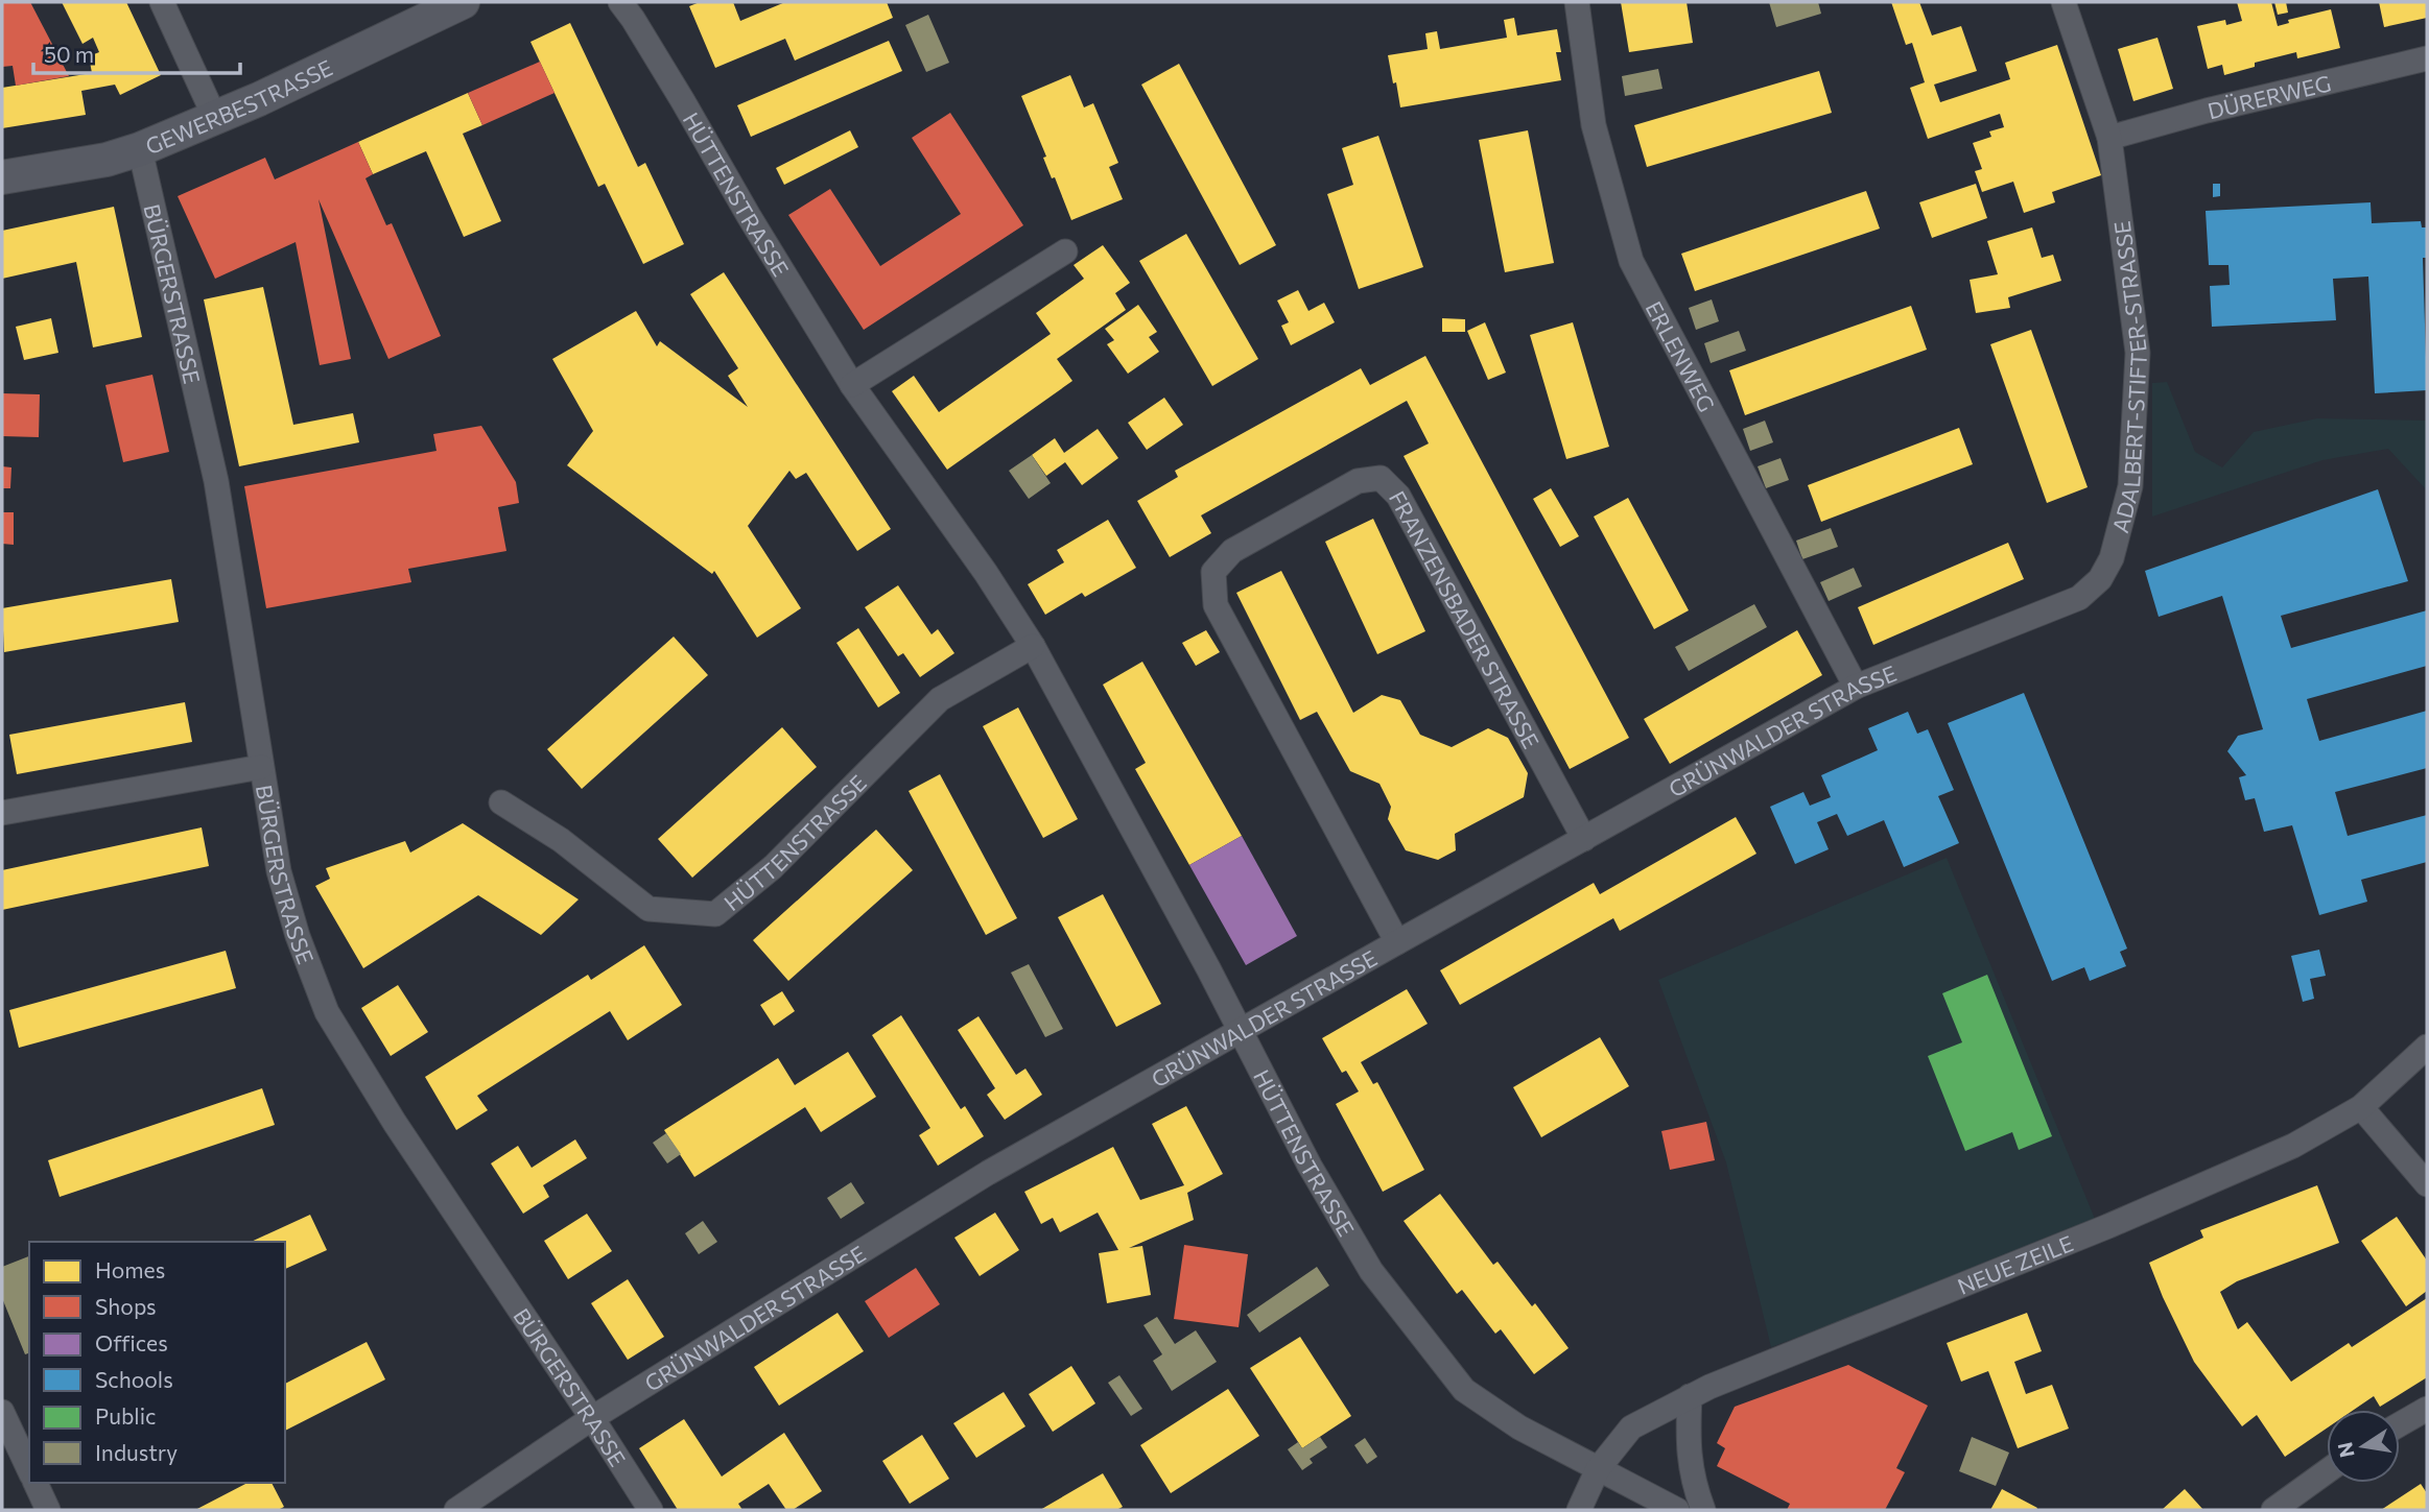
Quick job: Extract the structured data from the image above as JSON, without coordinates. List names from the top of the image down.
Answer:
{
  "streets": {
    "street": [
      "DÜRERWEG",
      "GEWERBESTRASSE",
      "HÜTTENSTRASSE",
      "BÜRGERSTRASSE",
      "ERLENWEG",
      "ADALBERT-STIFTER-STRASSE",
      "FRANZENSBADER STRASSE",
      "GRÜNWALDER STRASSE",
      "NEUE ZEILE"
    ]
  },
  "crossings": [
    ["DÜRERWEG", "ADALBERT-STIFTER-STRASSE"],
    ["GEWERBESTRASSE", "BÜRGERSTRASSE"],
    ["HÜTTENSTRASSE", "GRÜNWALDER STRASSE"],
    ["HÜTTENSTRASSE", "NEUE ZEILE"],
    ["BÜRGERSTRASSE", "GRÜNWALDER STRASSE"],
    ["ERLENWEG", "GRÜNWALDER STRASSE"],
    ["ADALBERT-STIFTER-STRASSE", "GRÜNWALDER STRASSE"],
    ["FRANZENSBADER STRASSE", "GRÜNWALDER STRASSE"]
  ],
  "legend": [
    "Homes",
    "Shops",
    "Offices",
    "Schools",
    "Public",
    "Industry"
  ],
  "scale_bar": "50 m",
  "north": "left"
}
